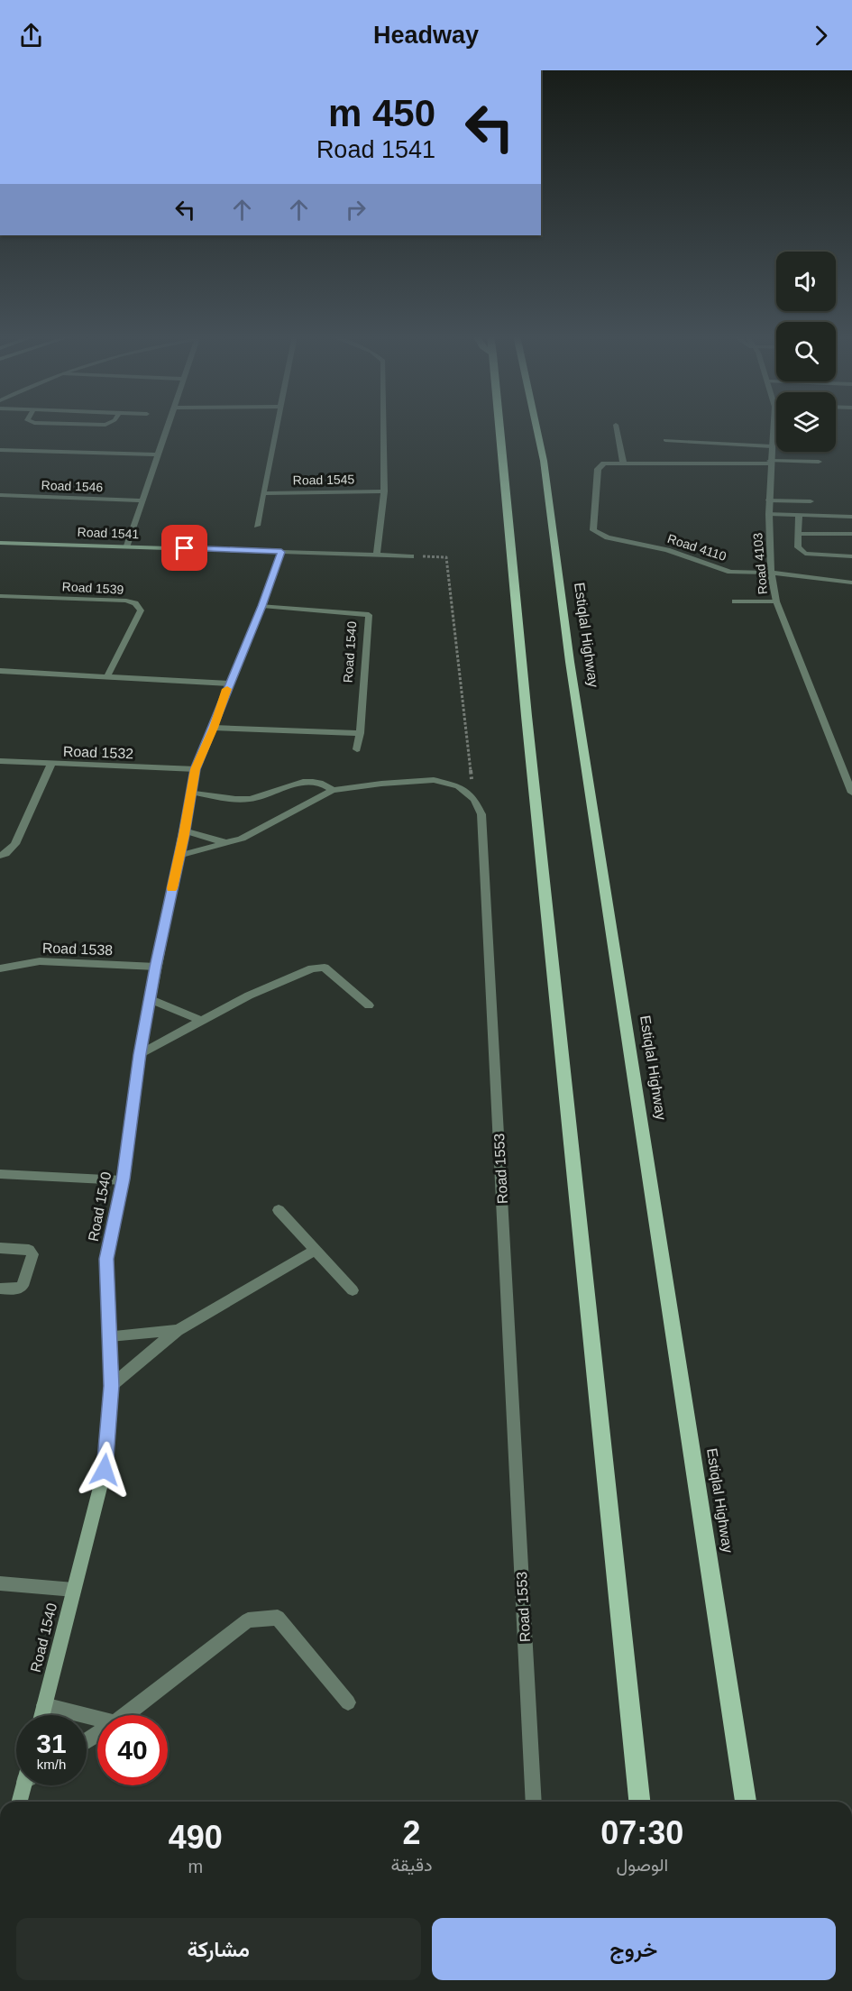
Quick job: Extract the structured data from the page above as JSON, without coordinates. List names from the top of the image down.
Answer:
{
  "streets": {
    "main road": ["Estiqlal Highway"],
    "street": [
      "Road 1545",
      "Road 1546",
      "Road 1541",
      "Road 4110",
      "Road 4103",
      "Road 1539",
      "Road 1540",
      "Road 1532",
      "Road 1538",
      "Road 1553"
    ]
  },
  "crossings": [
    ["Road 1541", "Road 1540"],
    ["Road 4110", "Road 4103"],
    ["Road 1540", "Road 1532"],
    ["Road 1540", "Road 1538"]
  ],
  "page": {
    "header": "Headway",
    "turn": ["450 m", "Road 1541"],
    "speed": "31 km/h",
    "limit": "40",
    "eta": [
      "07:30",
      "الوصول",
      "2",
      "دقيقة",
      "490",
      "m"
    ],
    "buttons": ["خروج", "مشاركة"]
  }
}
